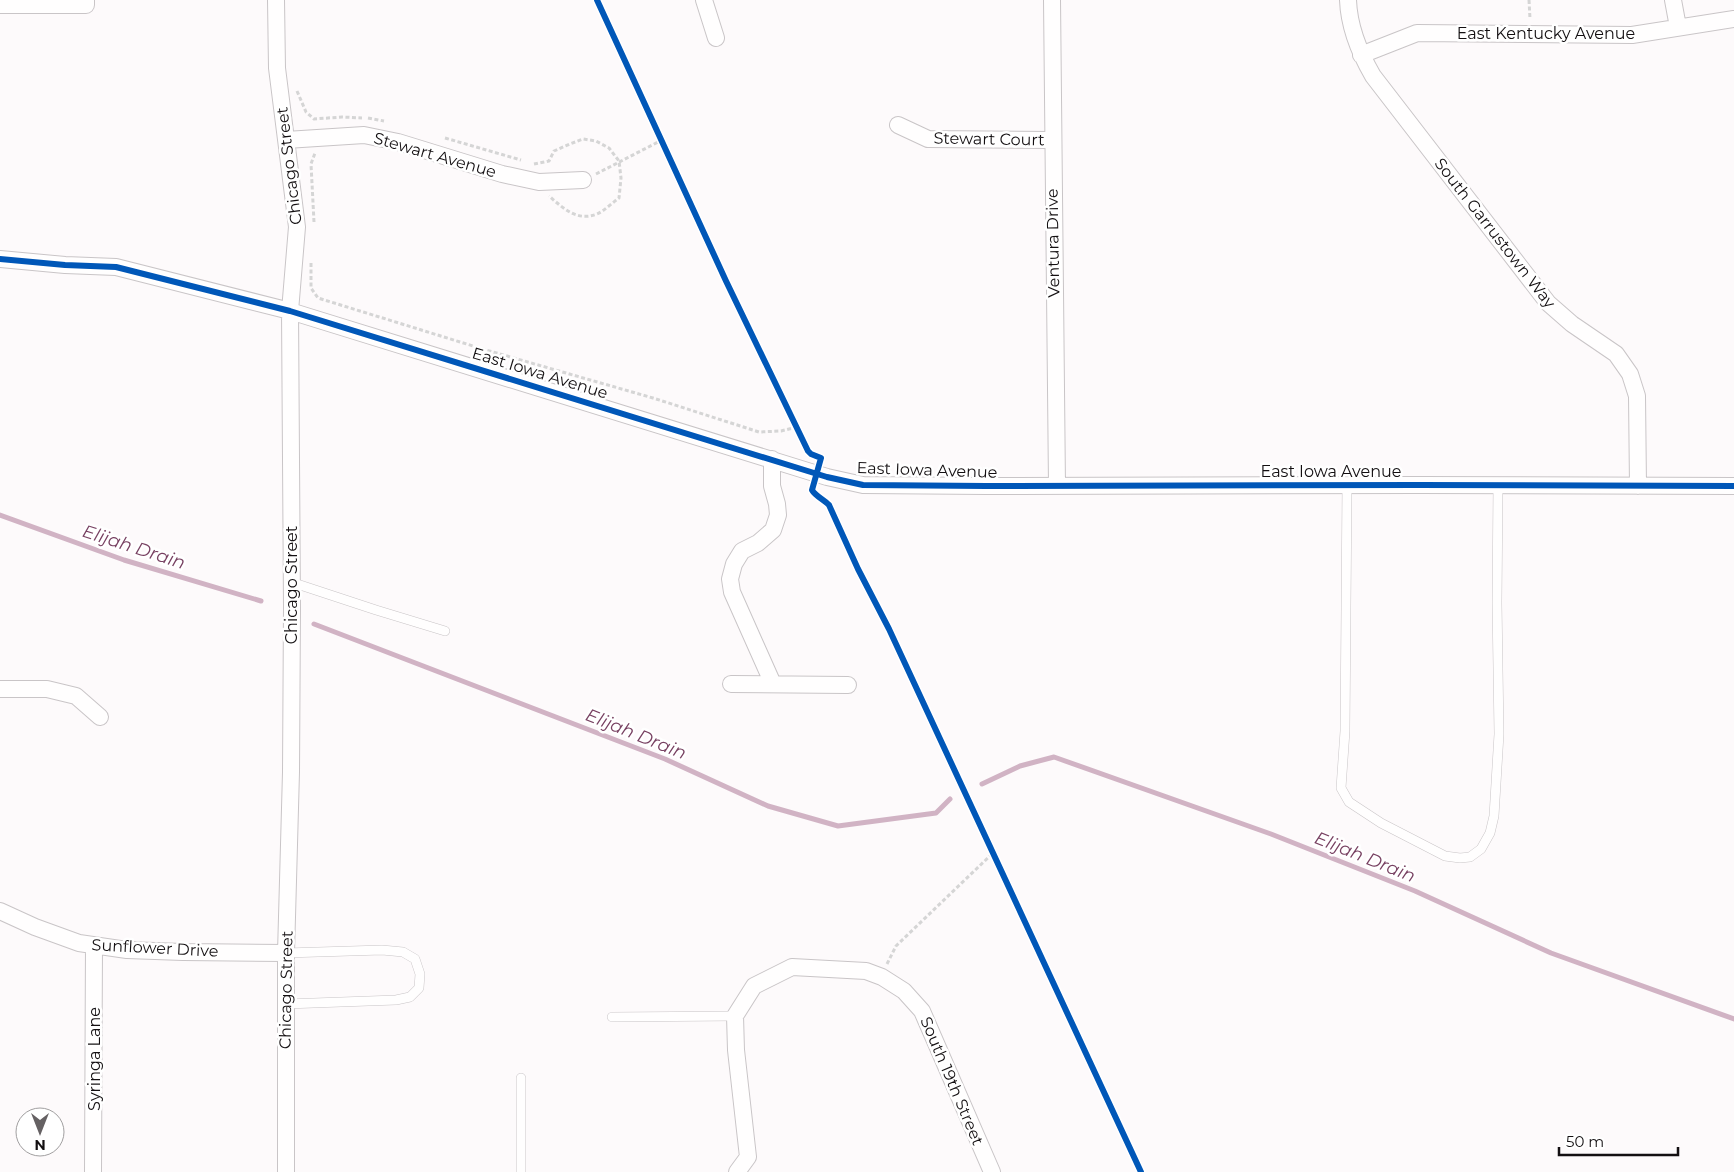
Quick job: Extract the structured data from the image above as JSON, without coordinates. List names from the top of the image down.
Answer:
{
  "streets": {
    "street": [
      "East Kentucky Avenue",
      "Stewart Court",
      "Stewart Avenue",
      "Chicago Street",
      "South Garrustown Way",
      "Ventura Drive",
      "East Iowa Avenue",
      "Sunflower Drive",
      "Syringa Lane",
      "South 19th Street"
    ]
  },
  "crossings": [
    ["East Kentucky Avenue", "South Garrustown Way"],
    ["Stewart Court", "Ventura Drive"],
    ["Stewart Avenue", "Chicago Street"],
    ["Chicago Street", "East Iowa Avenue"],
    ["Chicago Street", "Sunflower Drive"],
    ["South Garrustown Way", "East Iowa Avenue"],
    ["Ventura Drive", "East Iowa Avenue"],
    ["Sunflower Drive", "Syringa Lane"]
  ],
  "water": ["Elijah Drain"],
  "scale_bar": "50 m",
  "north": "bottom"
}
